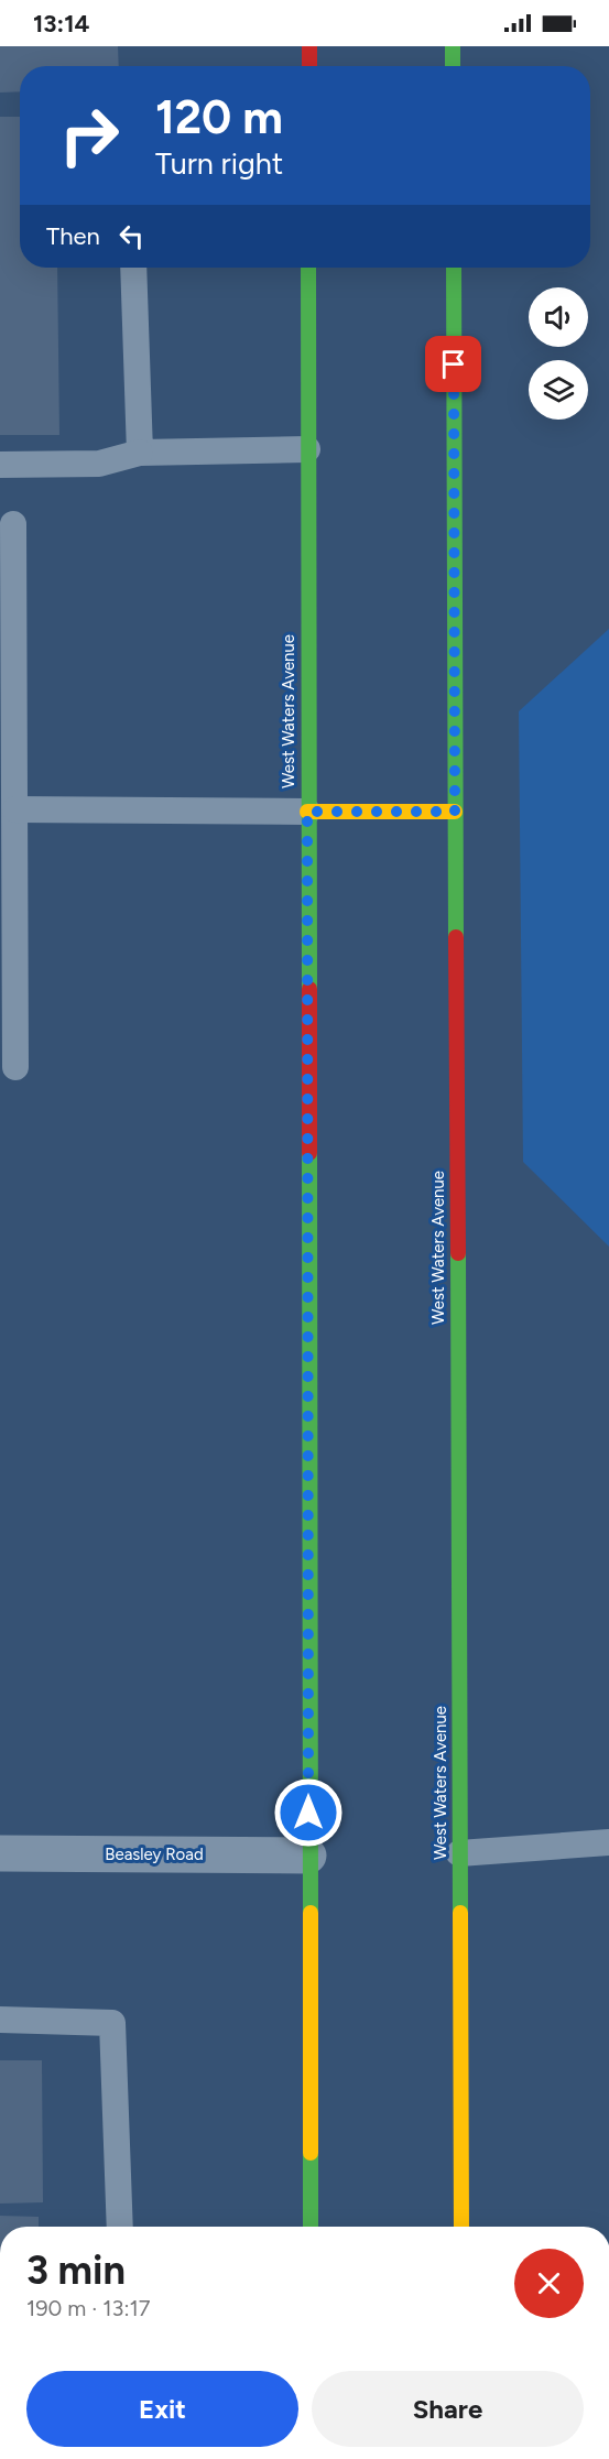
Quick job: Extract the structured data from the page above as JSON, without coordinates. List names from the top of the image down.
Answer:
{
  "streets": {
    "main road": ["West Waters Avenue"],
    "street": ["Beasley Road"]
  },
  "crossings": [
    ["West Waters Avenue", "Beasley Road"]
  ],
  "page": {
    "status": "13:14",
    "turn": ["120 m", "Turn right"],
    "then": "Then",
    "heading": ["3 min", "190 m · 13:17"],
    "buttons": ["Exit", "Share"]
  }
}
